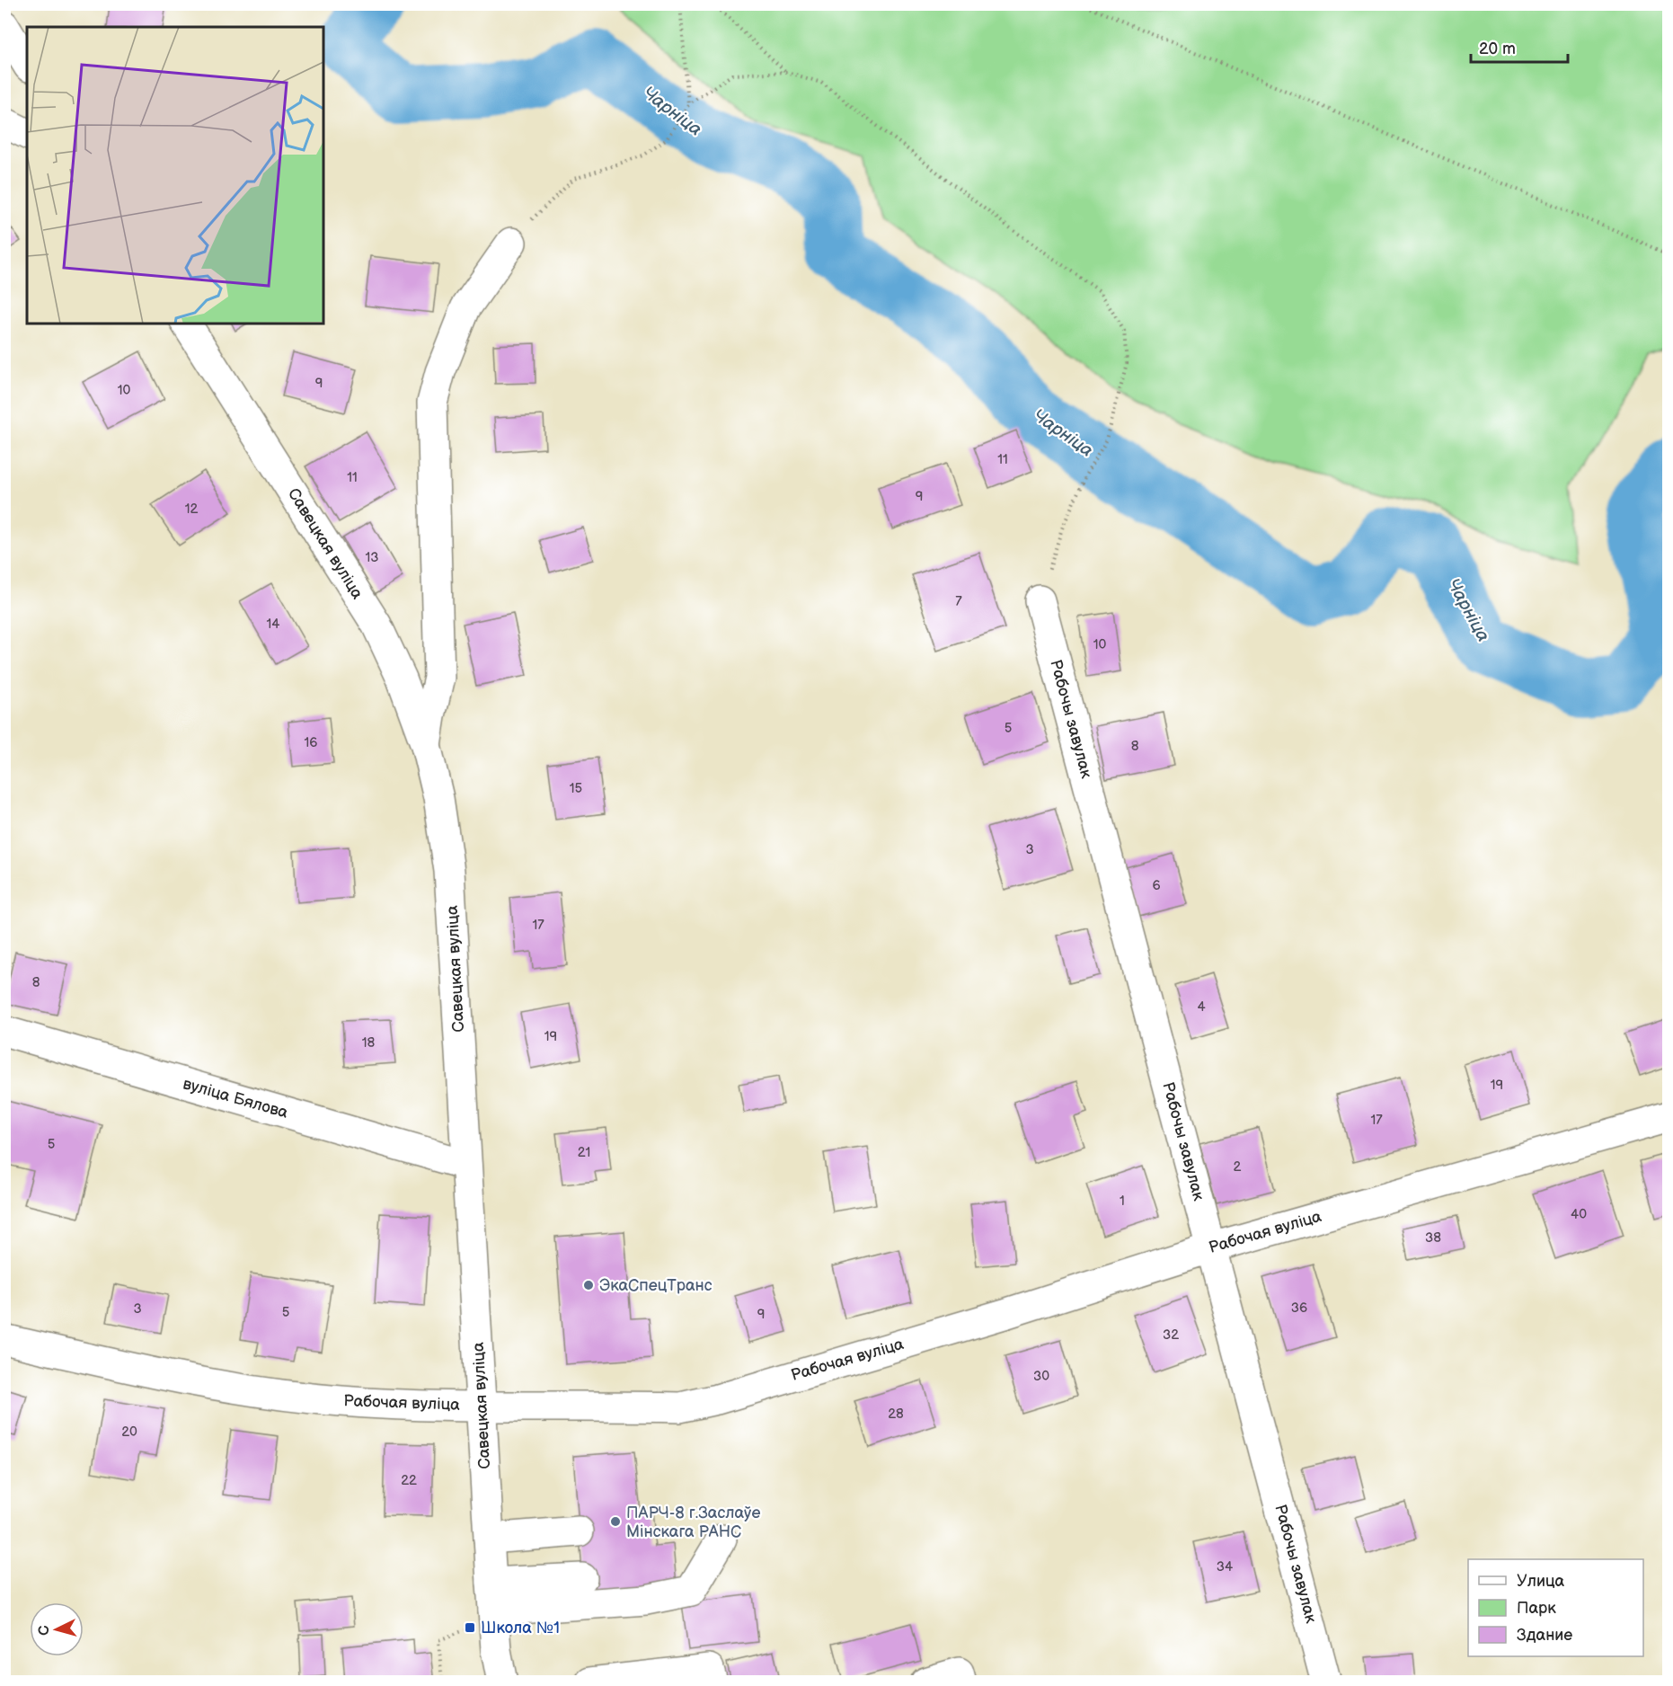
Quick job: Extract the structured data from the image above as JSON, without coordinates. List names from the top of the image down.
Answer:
{
  "streets": {
    "street": [
      "Савецкая вуліца",
      "Рабочы завулак",
      "вуліца Бялова",
      "Рабочая вуліца"
    ]
  },
  "crossings": [
    ["Савецкая вуліца", "вуліца Бялова"],
    ["Савецкая вуліца", "Рабочая вуліца"],
    ["Рабочы завулак", "Рабочая вуліца"]
  ],
  "water": ["Чарніца"],
  "places": {
    "other": ["ЭкаСпецТранс", "ПАРЧ-8 г.Заслаўе Мінскага РАНС"],
    "transit": ["Школа №1"]
  },
  "house_numbers": [
    "9",
    "10",
    "11",
    "11",
    "9",
    "12",
    "13",
    "7",
    "14",
    "10",
    "5",
    "16",
    "8",
    "15",
    "3",
    "6",
    "17",
    "8",
    "4",
    "19",
    "18",
    "19",
    "17",
    "5",
    "21",
    "2",
    "1",
    "40",
    "38",
    "36",
    "3",
    "5",
    "9",
    "32",
    "30",
    "28",
    "20",
    "22",
    "34"
  ],
  "legend": ["Улица", "Парк", "Здание"],
  "scale_bar": "20 m",
  "north": "left"
}
